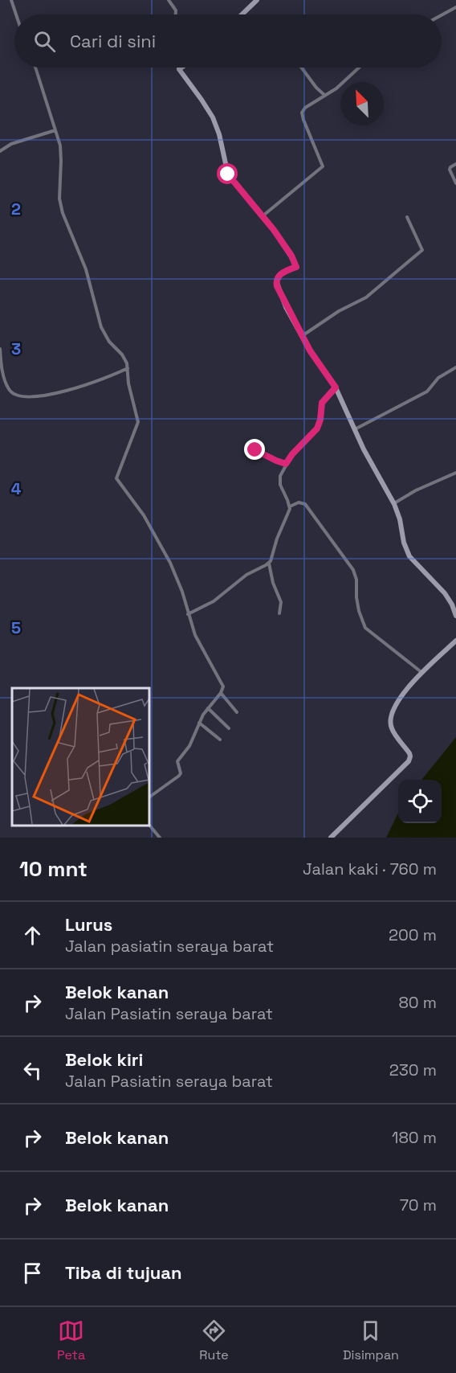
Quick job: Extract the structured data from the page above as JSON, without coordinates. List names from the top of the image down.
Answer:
{
  "north": "top left",
  "page": {
    "search": "Cari di sini",
    "heading": ["10 mnt", "Jalan kaki · 760 m"],
    "list": [
      ["Lurus", "Jalan pasiatin seraya barat", "200 m"],
      ["Belok kanan", "Jalan Pasiatin seraya barat", "80 m"],
      ["Belok kiri", "Jalan Pasiatin seraya barat", "230 m"],
      ["Belok kanan", "180 m"],
      ["Belok kanan", "70 m"],
      "Tiba di tujuan"
    ],
    "nav": ["Peta", "Rute", "Disimpan"]
  },
  "grid": {
    "rows": [
      "2",
      "3",
      "4",
      "5"
    ]
  }
}
